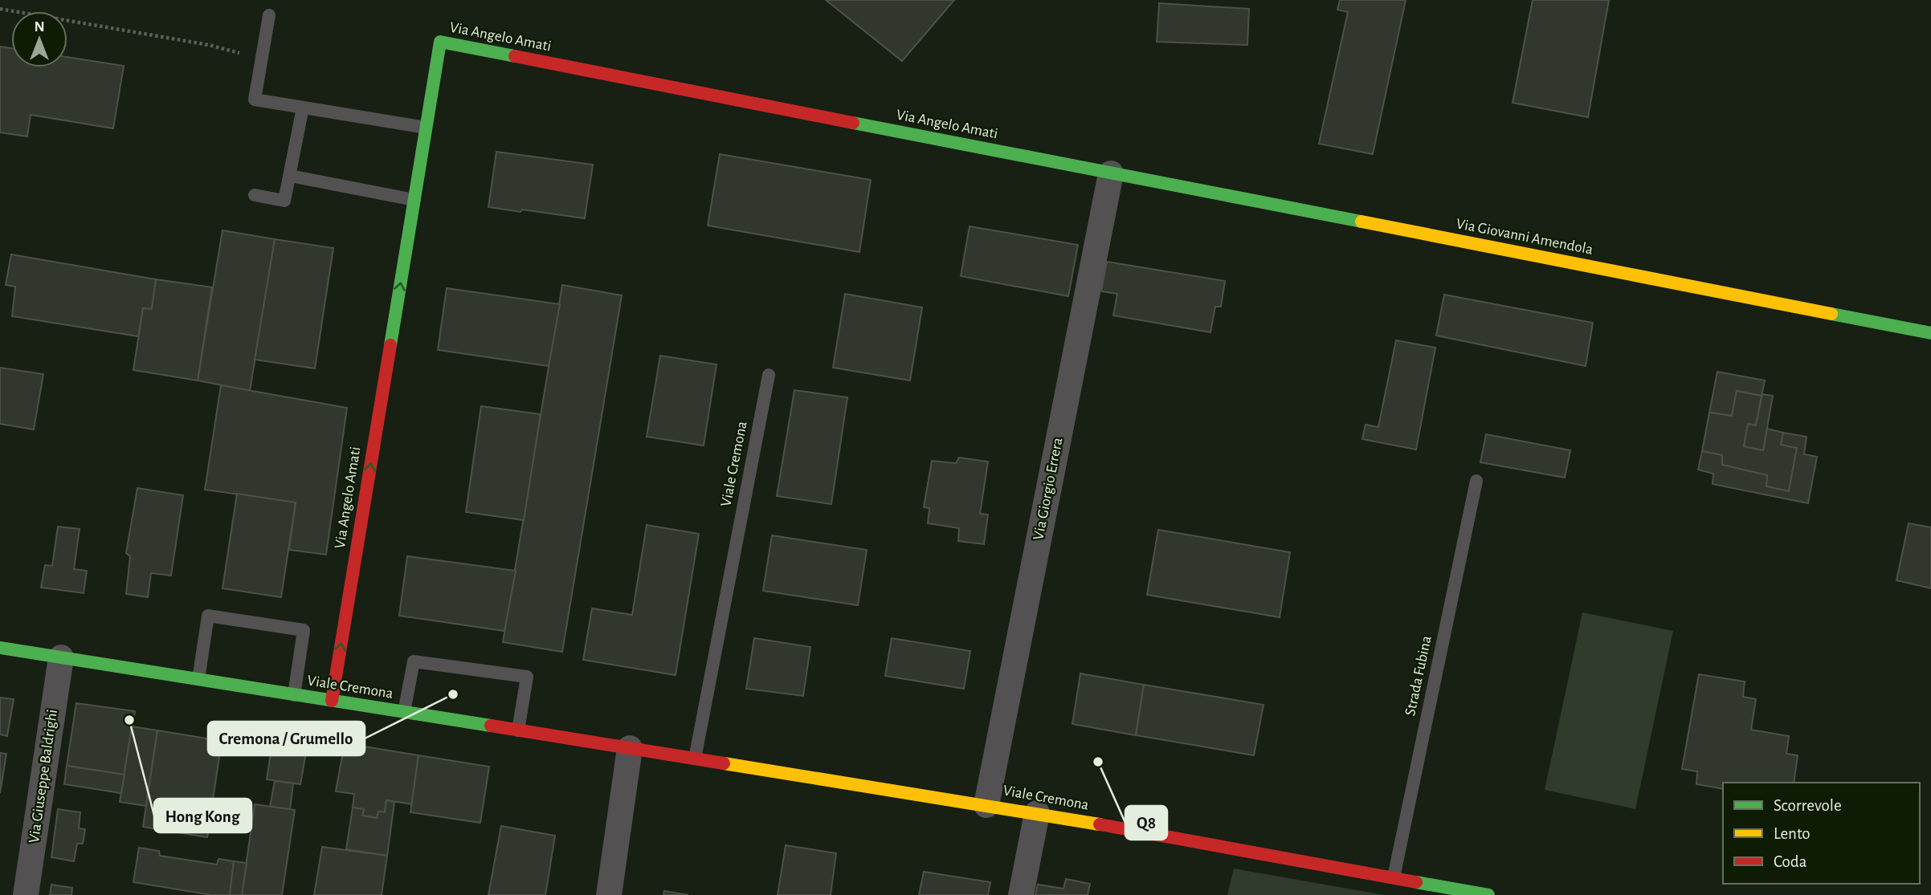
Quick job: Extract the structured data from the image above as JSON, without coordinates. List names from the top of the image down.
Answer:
{
  "streets": {
    "street": [
      "Via Angelo Amati",
      "Via Giovanni Amendola",
      "Viale Cremona",
      "Via Giorgio Errera",
      "Via Giuseppe Baldrighi"
    ],
    "lane": ["Strada Fubina"]
  },
  "crossings": [
    ["Via Angelo Amati", "Via Giovanni Amendola"],
    ["Via Angelo Amati", "Viale Cremona"],
    ["Via Angelo Amati", "Via Giorgio Errera"],
    ["Via Giovanni Amendola", "Via Giorgio Errera"],
    ["Viale Cremona", "Via Giorgio Errera"],
    ["Viale Cremona", "Strada Fubina"],
    ["Viale Cremona", "Via Giuseppe Baldrighi"]
  ],
  "one_way": ["Via Angelo Amati"],
  "places": ["Cremona / Grumello", "Hong Kong", "Q8"],
  "legend": ["Scorrevole", "Lento", "Coda"],
  "north": "top"
}
